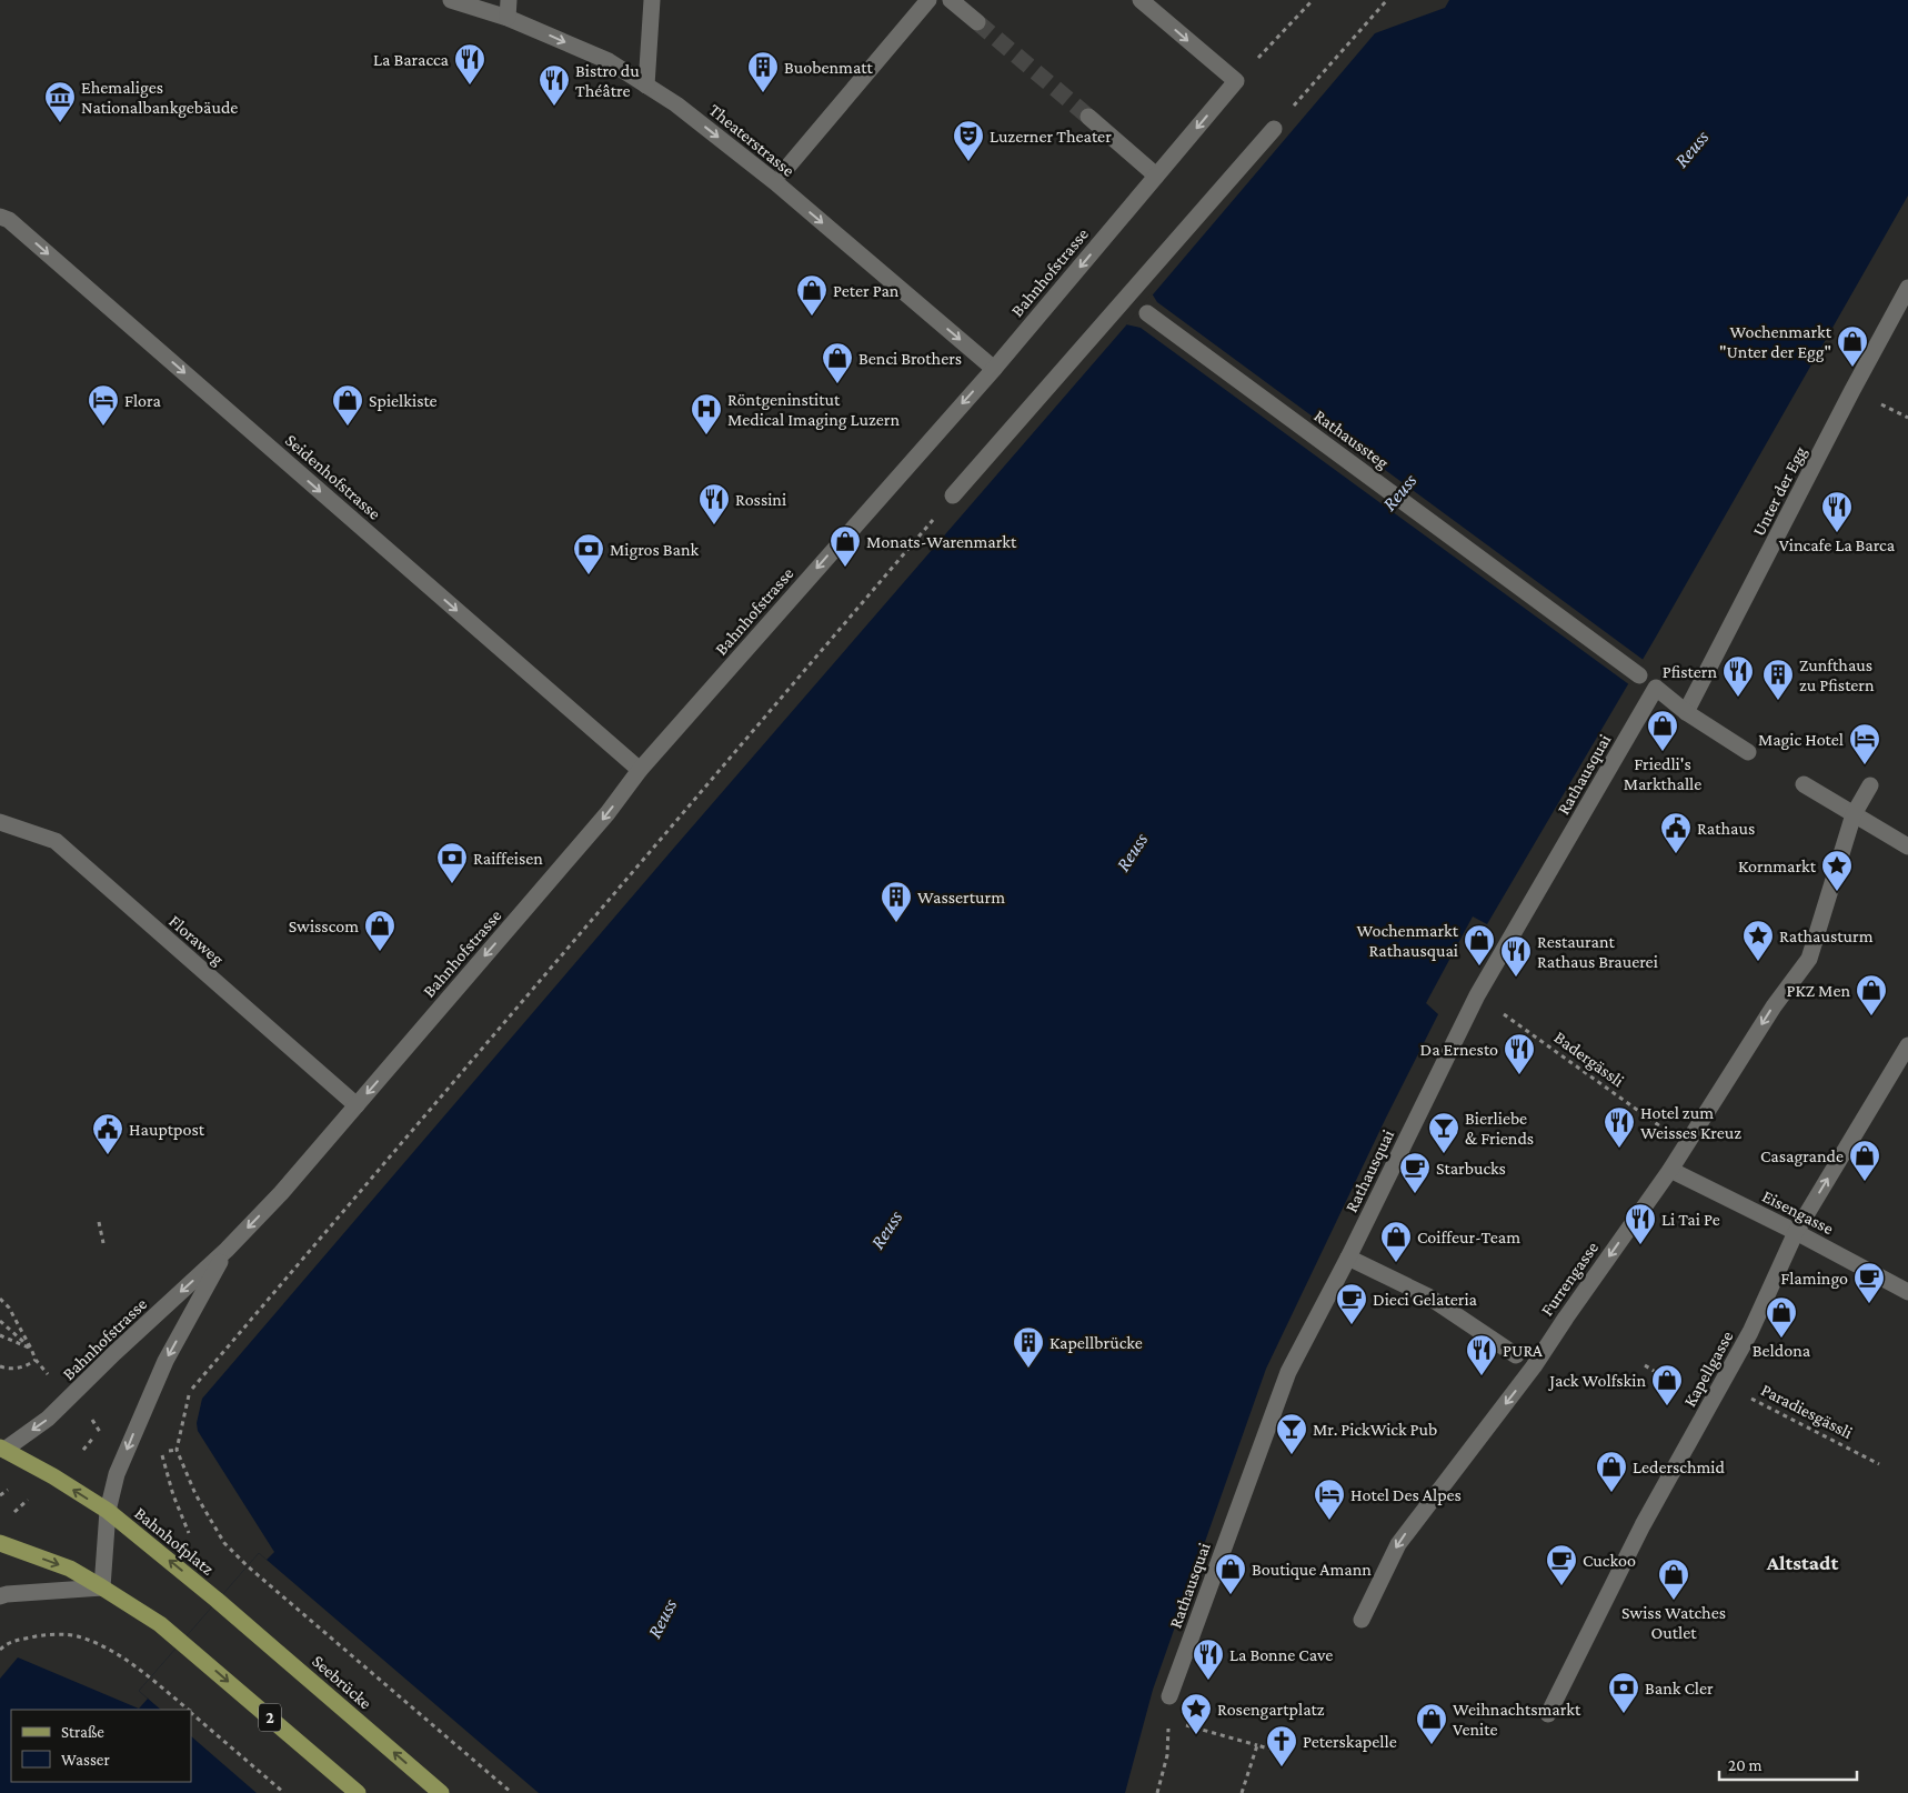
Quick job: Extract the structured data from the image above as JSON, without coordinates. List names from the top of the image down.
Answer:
{
  "streets": {
    "main road": ["Bahnhofplatz", "Seebrücke", "2"],
    "street": [
      "Theaterstrasse",
      "Bahnhofstrasse",
      "Rathaussteg",
      "Seidenhofstrasse",
      "Unter der Egg",
      "Rathausquai",
      "Floraweg",
      "Eisengasse",
      "Furrengasse",
      "Kapellgasse"
    ],
    "path": ["Badergässli", "Paradiesgässli"]
  },
  "crossings": [
    ["Theaterstrasse", "Bahnhofstrasse"],
    ["Bahnhofstrasse", "Seidenhofstrasse"],
    ["Bahnhofstrasse", "Floraweg"],
    ["Bahnhofstrasse", "Bahnhofplatz"],
    ["Unter der Egg", "Rathausquai"],
    ["Rathausquai", "Badergässli"],
    ["Badergässli", "Furrengasse"],
    ["Eisengasse", "Furrengasse"],
    ["Eisengasse", "Kapellgasse"],
    ["Kapellgasse", "Paradiesgässli"],
    ["Bahnhofplatz", "Seebrücke"],
    ["Bahnhofplatz", "2"]
  ],
  "one_way": [
    "Theaterstrasse",
    "Bahnhofstrasse",
    "Seidenhofstrasse",
    "Furrengasse"
  ],
  "districts": ["Altstadt"],
  "water": ["Reuss"],
  "places": {
    "restaurant": [
      "La Baracca",
      "Bistro du Théâtre",
      "Rossini",
      "Vincafe La Barca",
      "Pfistern",
      "Restaurant Rathaus Brauerei",
      "Da Ernesto",
      "Hotel zum Weisses Kreuz",
      "Li Tai Pe",
      "PURA",
      "La Bonne Cave"
    ],
    "building": [
      "Buobenmatt",
      "Zunfthaus zu Pfistern",
      "Wasserturm",
      "Kapellbrücke"
    ],
    "museum": ["Ehemaliges Nationalbankgebäude"],
    "theatre": ["Luzerner Theater"],
    "shop": [
      "Peter Pan",
      "Wochenmarkt \"Unter der Egg\"",
      "Benci Brothers",
      "Spielkiste",
      "Monats-Warenmarkt",
      "Friedli's Markthalle",
      "Swisscom",
      "Wochenmarkt Rathausquai",
      "PKZ Men",
      "Casagrande",
      "Coiffeur-Team",
      "Beldona",
      "Jack Wolfskin",
      "Lederschmid",
      "Boutique Amann",
      "Swiss Watches Outlet",
      "Weihnachtsmarkt Venite"
    ],
    "hotel": ["Flora", "Magic Hotel", "Hotel Des Alpes"],
    "hospital": ["Röntgeninstitut Medical Imaging Luzern"],
    "bank": ["Migros Bank", "Raiffeisen", "Bank Cler"],
    "public building": ["Rathaus", "Hauptpost"],
    "place": ["Kornmarkt", "Rathausturm", "Rosengartplatz"],
    "bar": ["Bierliebe & Friends", "Mr. PickWick Pub"],
    "cafe": [
      "Starbucks",
      "Flamingo",
      "Dieci Gelateria",
      "Cuckoo"
    ],
    "church": ["Peterskapelle"]
  },
  "legend": ["Straße", "Wasser"],
  "scale_bar": "20 m"
}
